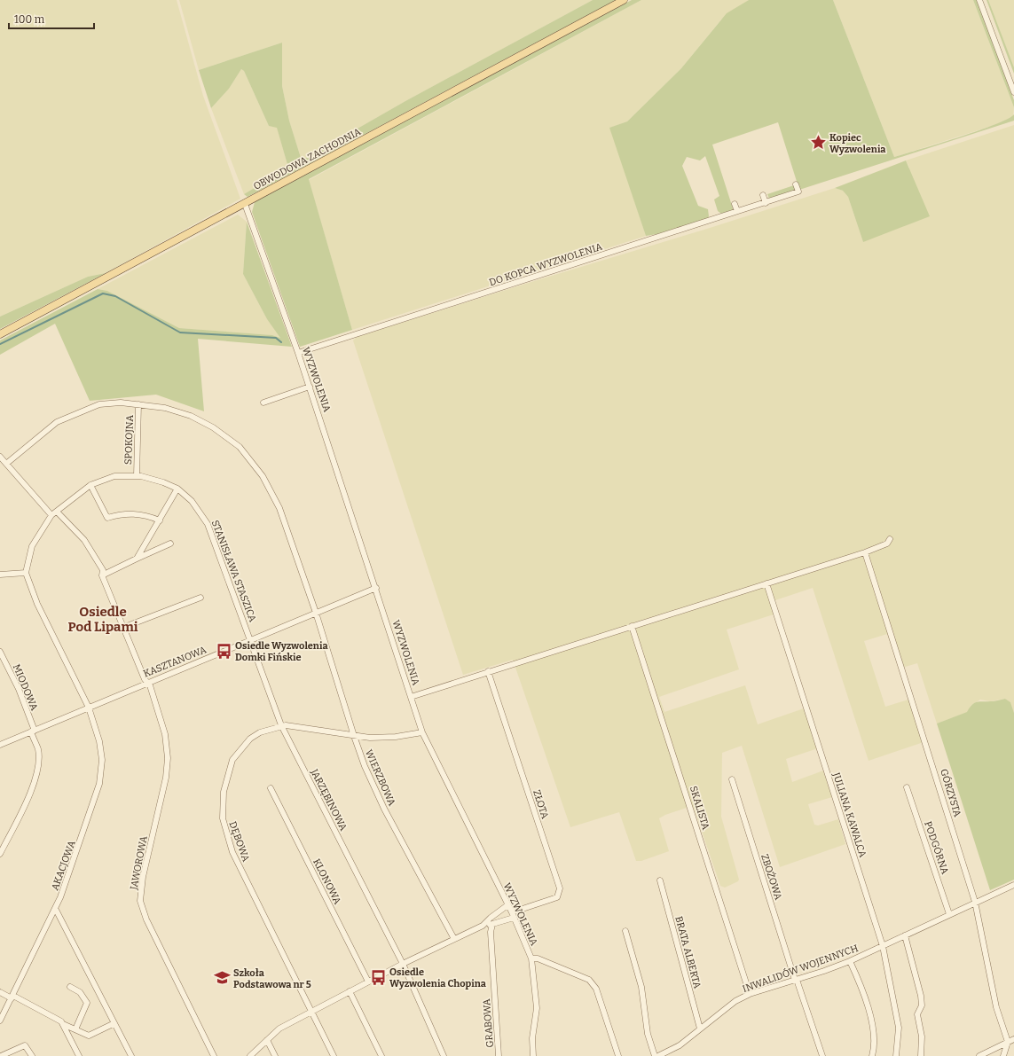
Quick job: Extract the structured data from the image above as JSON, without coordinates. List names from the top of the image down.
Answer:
{
  "streets": {
    "main road": ["OBWODOWA ZACHODNIA"],
    "street": [
      "DO KOPCA WYZWOLENIA",
      "WYZWOLENIA",
      "SPOKOJNA",
      "STANISŁAWA STASZICA",
      "KASZTANOWA",
      "MIODOWA",
      "WIERZBOWA",
      "GÓRZYSTA",
      "JARZĘBINOWA",
      "ZŁOTA",
      "SKALISTA",
      "JULIANA KAWALCA",
      "DĘBOWA",
      "PODGÓRNA",
      "JAWOROWA",
      "AKACJOWA",
      "ZBOŻOWA",
      "KLONOWA",
      "BRATA ALBERTA",
      "INWALIDÓW WOJENNYCH",
      "GRABOWA"
    ]
  },
  "crossings": [
    ["OBWODOWA ZACHODNIA", "WYZWOLENIA"],
    ["DO KOPCA WYZWOLENIA", "WYZWOLENIA"],
    ["WYZWOLENIA", "KASZTANOWA"],
    ["WYZWOLENIA", "ZŁOTA"],
    ["WYZWOLENIA", "DĘBOWA"],
    ["SPOKOJNA", "STANISŁAWA STASZICA"],
    ["SPOKOJNA", "WIERZBOWA"],
    ["STANISŁAWA STASZICA", "KASZTANOWA"],
    ["STANISŁAWA STASZICA", "JARZĘBINOWA"],
    ["STANISŁAWA STASZICA", "JAWOROWA"],
    ["KASZTANOWA", "MIODOWA"],
    ["KASZTANOWA", "WIERZBOWA"],
    ["KASZTANOWA", "JARZĘBINOWA"],
    ["KASZTANOWA", "JAWOROWA"],
    ["KASZTANOWA", "AKACJOWA"],
    ["WIERZBOWA", "DĘBOWA"],
    ["GÓRZYSTA", "INWALIDÓW WOJENNYCH"],
    ["JARZĘBINOWA", "DĘBOWA"],
    ["SKALISTA", "INWALIDÓW WOJENNYCH"],
    ["JULIANA KAWALCA", "INWALIDÓW WOJENNYCH"],
    ["PODGÓRNA", "INWALIDÓW WOJENNYCH"],
    ["ZBOŻOWA", "INWALIDÓW WOJENNYCH"],
    ["BRATA ALBERTA", "INWALIDÓW WOJENNYCH"]
  ],
  "districts": ["Osiedle Pod Lipami"],
  "places": {
    "place": ["Kopiec Wyzwolenia"],
    "bus stop": ["Osiedle Wyzwolenia Domki Fińskie", "Osiedle Wyzwolenia Chopina"],
    "school or university": ["Szkoła Podstawowa nr 5"]
  },
  "scale_bar": "100 m"
}
